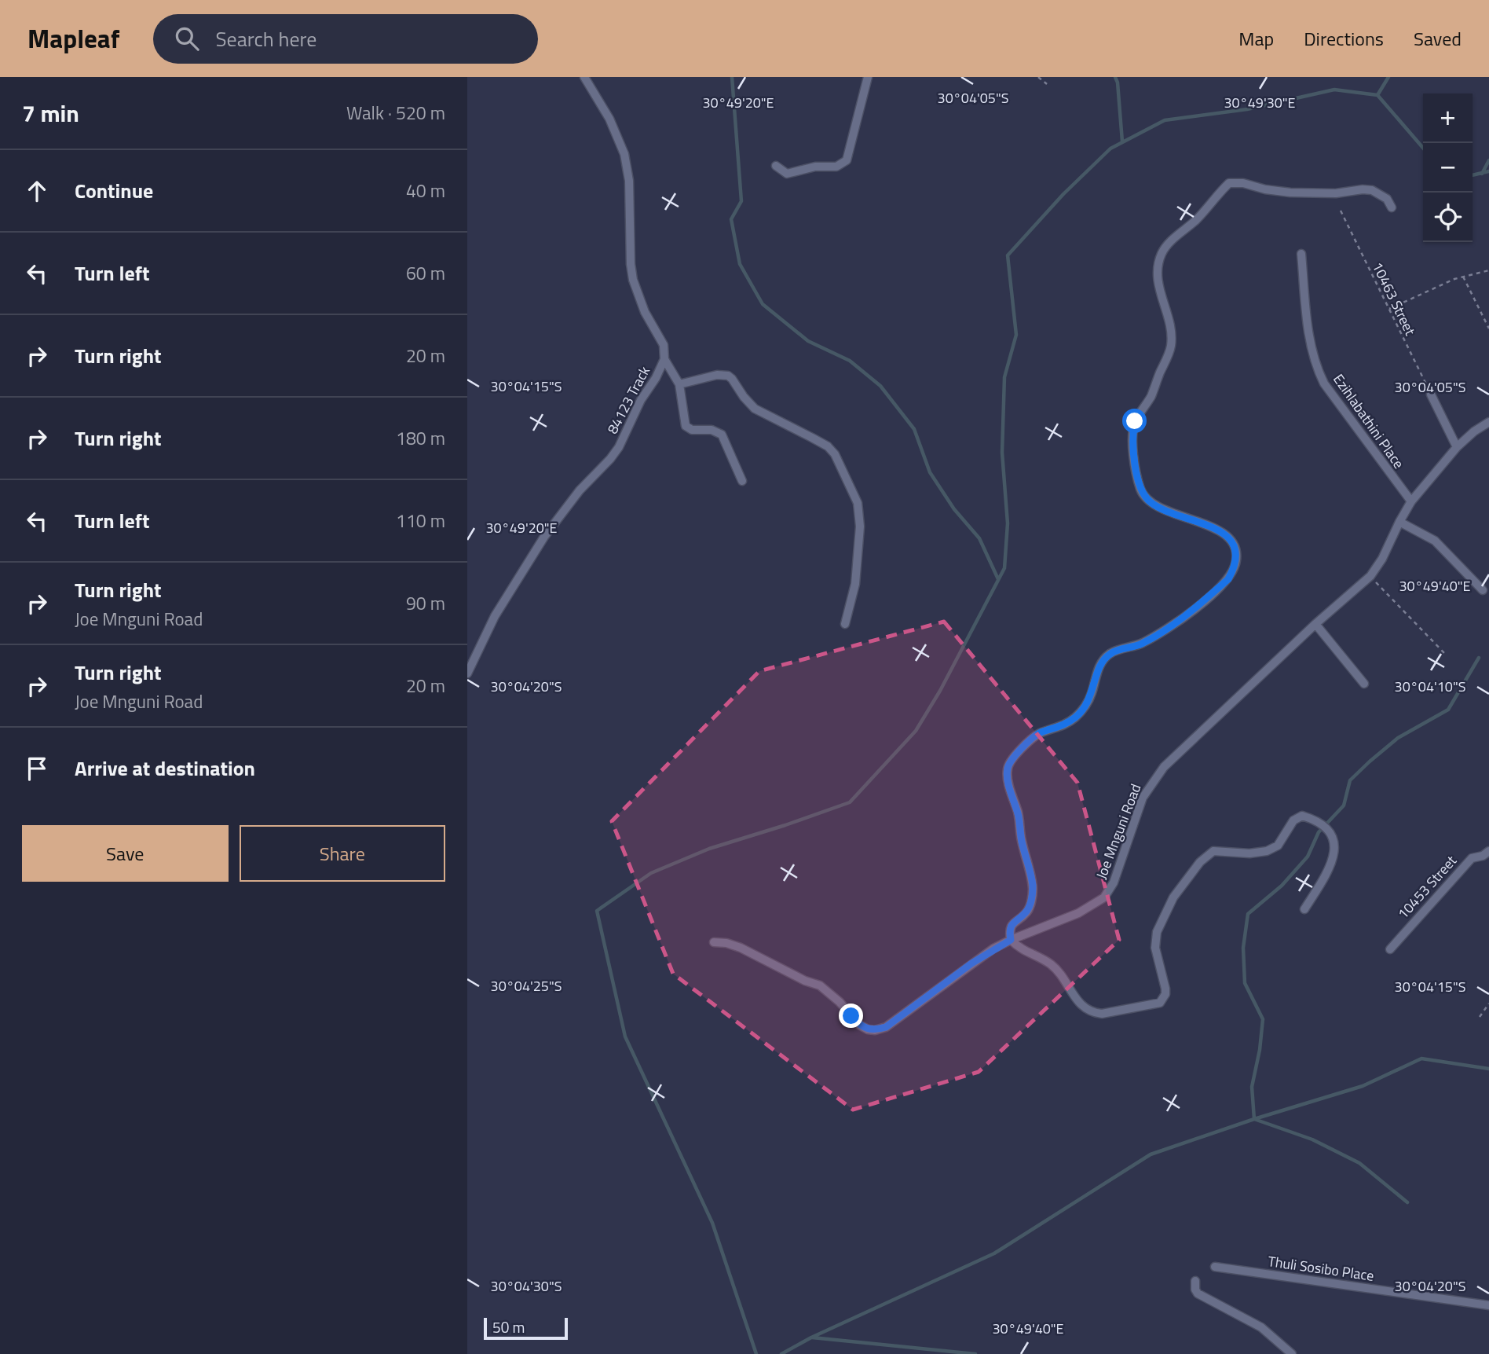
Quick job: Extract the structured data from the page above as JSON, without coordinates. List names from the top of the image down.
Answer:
{
  "streets": {
    "street": [
      "84123 Track",
      "Ezihlabathini Place",
      "Joe Mnguni Road",
      "10453 Street",
      "Thuli Sosibo Place"
    ],
    "path": ["10463 Street"]
  },
  "crossings": [
    ["Ezihlabathini Place", "Joe Mnguni Road"]
  ],
  "scale_bar": "50 m",
  "page": {
    "header": "Mapleaf",
    "search": "Search here",
    "nav": ["Map", "Directions", "Saved"],
    "heading": ["7 min", "Walk · 520 m"],
    "map_buttons": ["+", "−"],
    "list": [
      ["Continue", "40 m"],
      ["Turn left", "60 m"],
      ["Turn right", "20 m"],
      ["Turn right", "180 m"],
      ["Turn left", "110 m"],
      ["Turn right", "Joe Mnguni Road", "90 m"],
      ["Turn right", "Joe Mnguni Road", "20 m"],
      "Arrive at destination"
    ],
    "buttons": ["Save", "Share"],
    "scale": "50 m"
  },
  "coordinates": [
    "30°04'05\"S",
    "30°49'30\"E",
    "30°49'20\"E",
    "30°04'15\"S",
    "30°49'40\"E",
    "30°04'20\"S",
    "30°04'10\"S",
    "30°04'25\"S",
    "30°04'30\"S"
  ]
}
